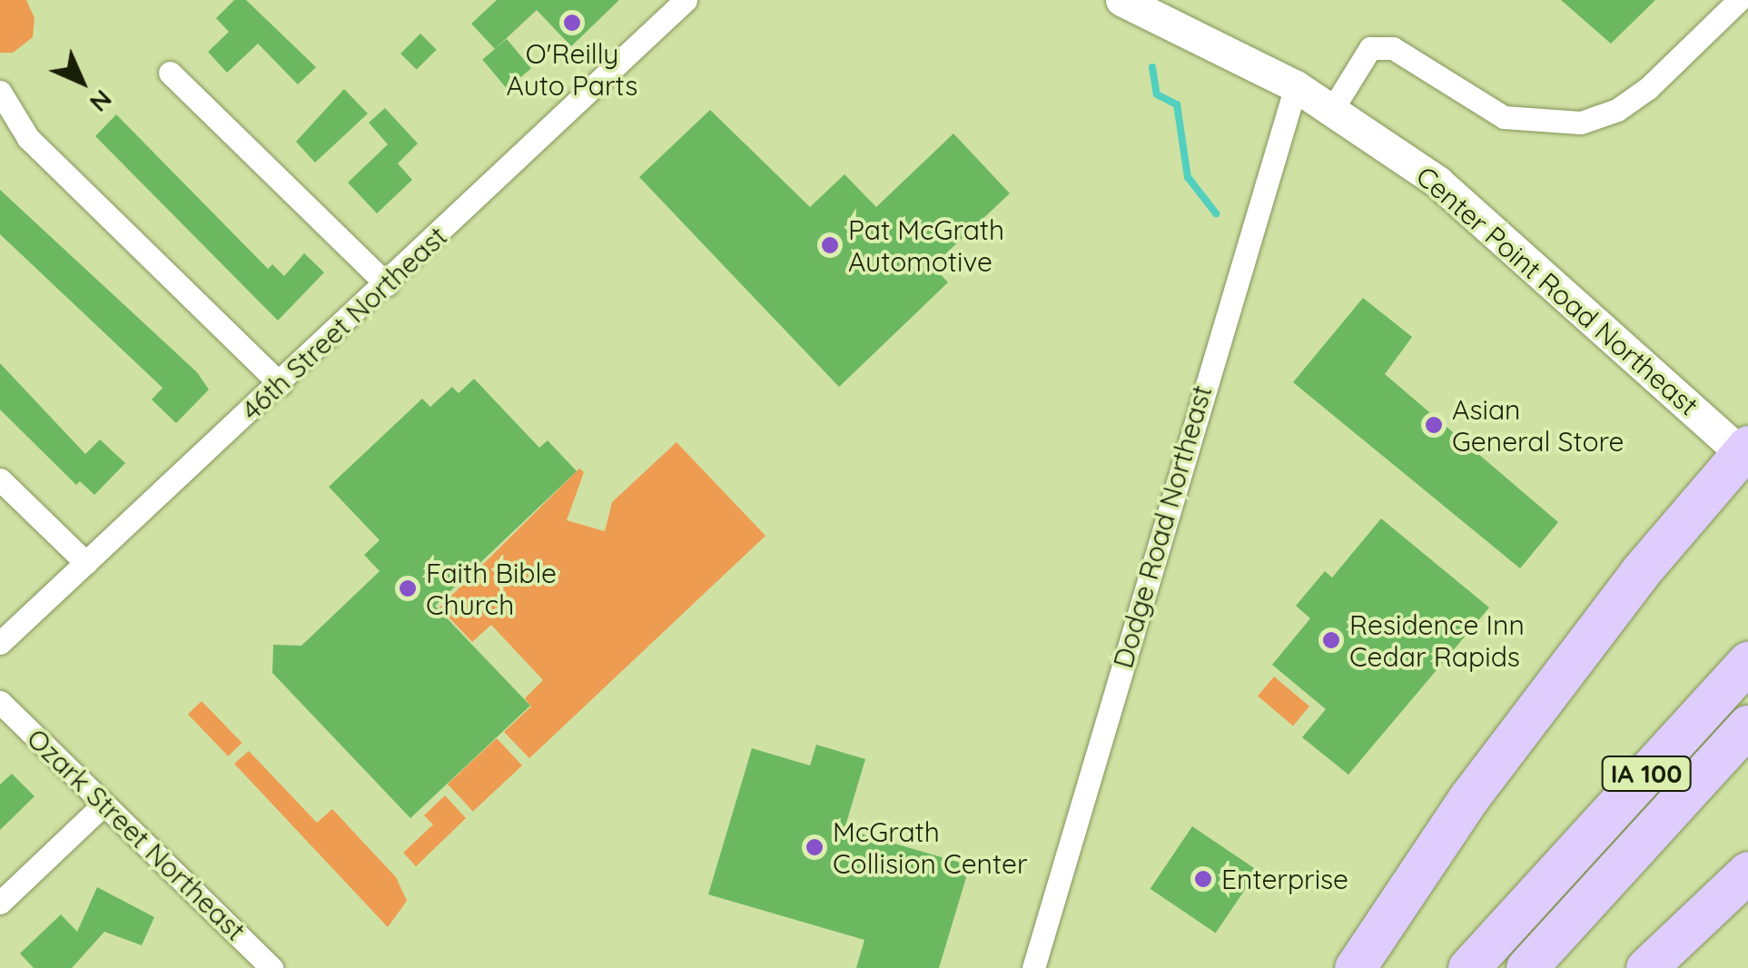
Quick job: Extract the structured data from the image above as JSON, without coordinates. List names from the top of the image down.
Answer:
{
  "streets": {
    "highway": ["IA 100"],
    "main road": ["Center Point Road Northeast"],
    "street": ["46th Street Northeast", "Dodge Road Northeast", "Ozark Street Northeast"]
  },
  "crossings": [
    ["Center Point Road Northeast", "Dodge Road Northeast"]
  ],
  "places": [
    "O'Reilly Auto Parts",
    "Pat McGrath Automotive",
    "Asian General Store",
    "Faith Bible Church",
    "Residence Inn Cedar Rapids",
    "McGrath Collision Center",
    "Enterprise"
  ],
  "north": "bottom right"
}
